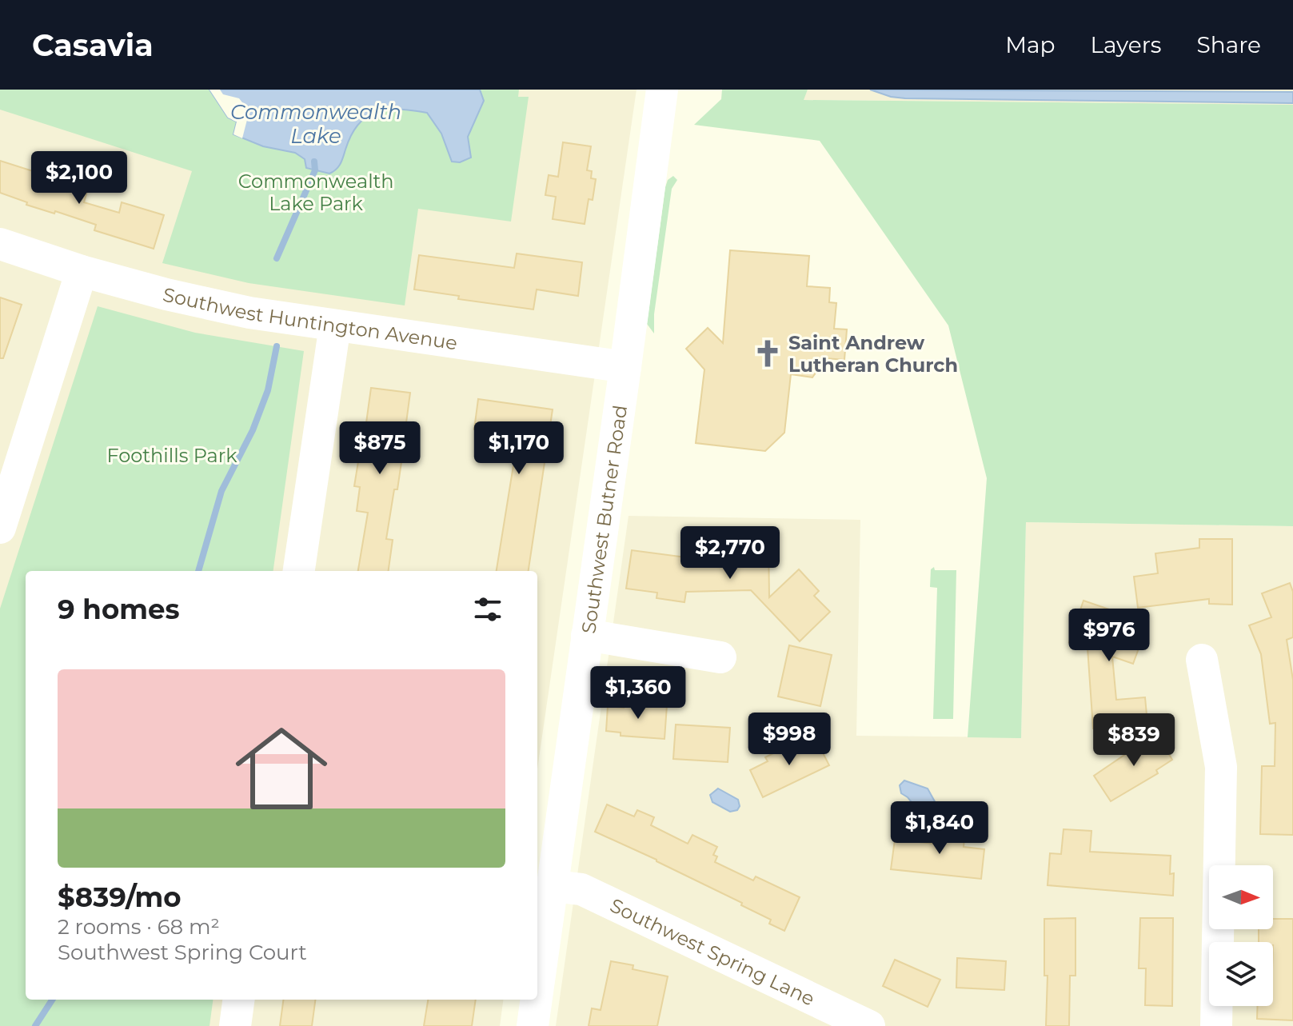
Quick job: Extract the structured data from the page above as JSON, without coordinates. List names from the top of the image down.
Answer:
{
  "streets": {
    "street": ["Southwest Huntington Avenue", "Southwest Butner Road", "Southwest Spring Lane"]
  },
  "crossings": [
    ["Southwest Huntington Avenue", "Southwest Butner Road"],
    ["Southwest Butner Road", "Southwest Spring Lane"]
  ],
  "water": ["Commonwealth Lake"],
  "parks": ["Commonwealth Lake Park", "Foothills Park"],
  "places": {
    "church": ["Saint Andrew Lutheran Church"]
  },
  "north": "right",
  "page": {
    "header": "Casavia",
    "nav": ["Map", "Layers", "Share"],
    "price": [
      "$2,100",
      "$875",
      "$1,170",
      "$2,770",
      "$976",
      "$1,360",
      "$998",
      "$839",
      "$1,840"
    ],
    "heading": "9 homes",
    "list": [
      {
        "name": "$839/mo",
        "note": "2 rooms · 68 m² · Southwest Spring Court"
      }
    ]
  }
}
